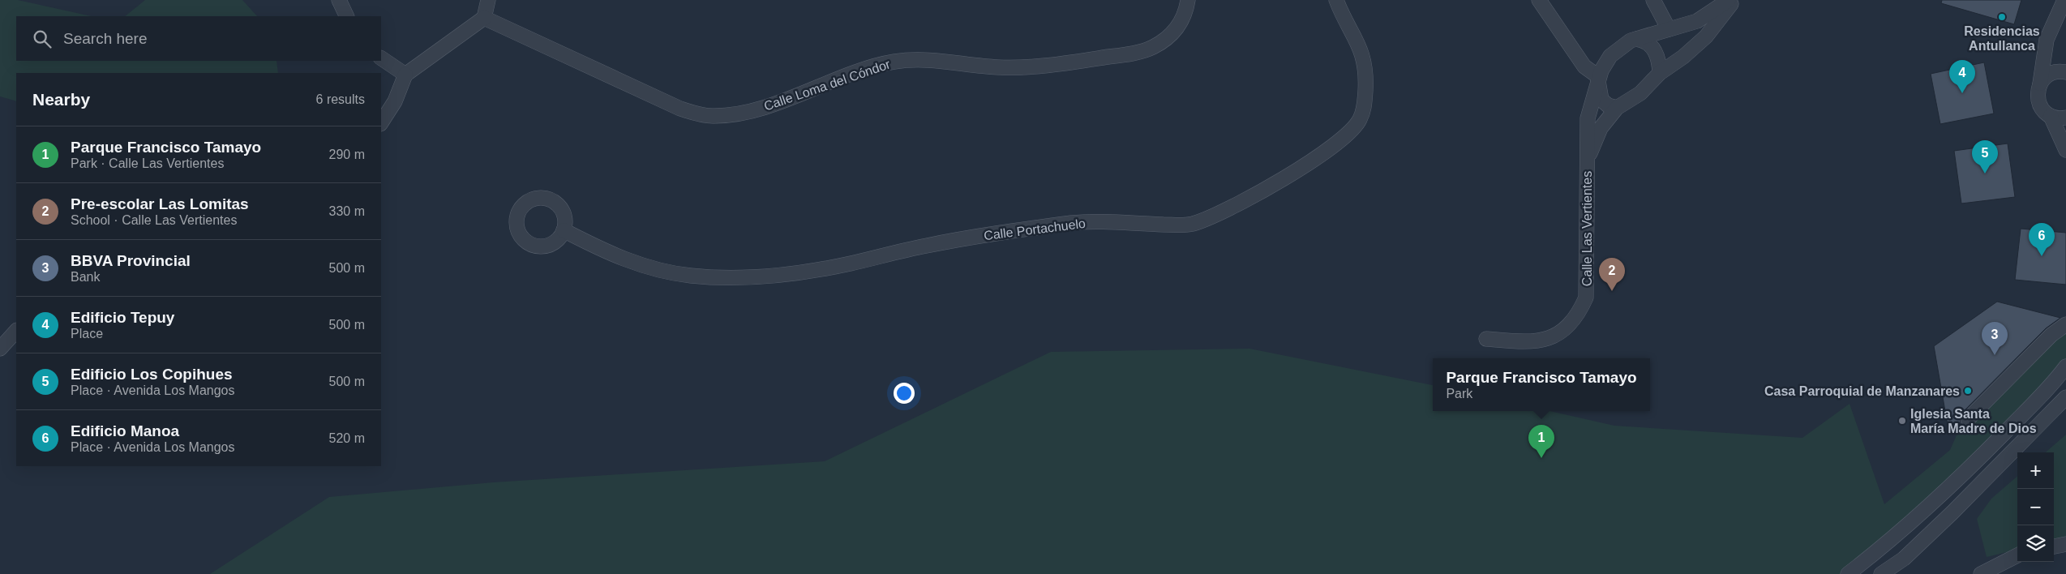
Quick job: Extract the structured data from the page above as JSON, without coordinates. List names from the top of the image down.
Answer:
{
  "streets": {
    "street": ["Calle Loma del Cóndor", "Calle Las Vertientes", "Calle Portachuelo"]
  },
  "places": ["Residencias Antullanca", "Casa Parroquial de Manzanares", "Iglesia Santa María Madre de Dios"],
  "page": {
    "search": "Search here",
    "pins": [
      "4",
      "5",
      "6",
      "2",
      "3",
      "1"
    ],
    "heading": ["Nearby", "6 results"],
    "list": [
      {
        "mark": "1",
        "name": "Parque Francisco Tamayo",
        "note": "Park · Calle Las Vertientes",
        "value": "290 m"
      },
      {
        "mark": "2",
        "name": "Pre-escolar Las Lomitas",
        "note": "School · Calle Las Vertientes",
        "value": "330 m"
      },
      {
        "mark": "3",
        "name": "BBVA Provincial",
        "note": "Bank",
        "value": "500 m"
      },
      {
        "mark": "4",
        "name": "Edificio Tepuy",
        "note": "Place",
        "value": "500 m"
      },
      {
        "mark": "5",
        "name": "Edificio Los Copihues",
        "note": "Place · Avenida Los Mangos",
        "value": "500 m"
      },
      {
        "mark": "6",
        "name": "Edificio Manoa",
        "note": "Place · Avenida Los Mangos",
        "value": "520 m"
      }
    ],
    "popup": ["Parque Francisco Tamayo", "Park"],
    "map_buttons": ["+", "−"]
  }
}
